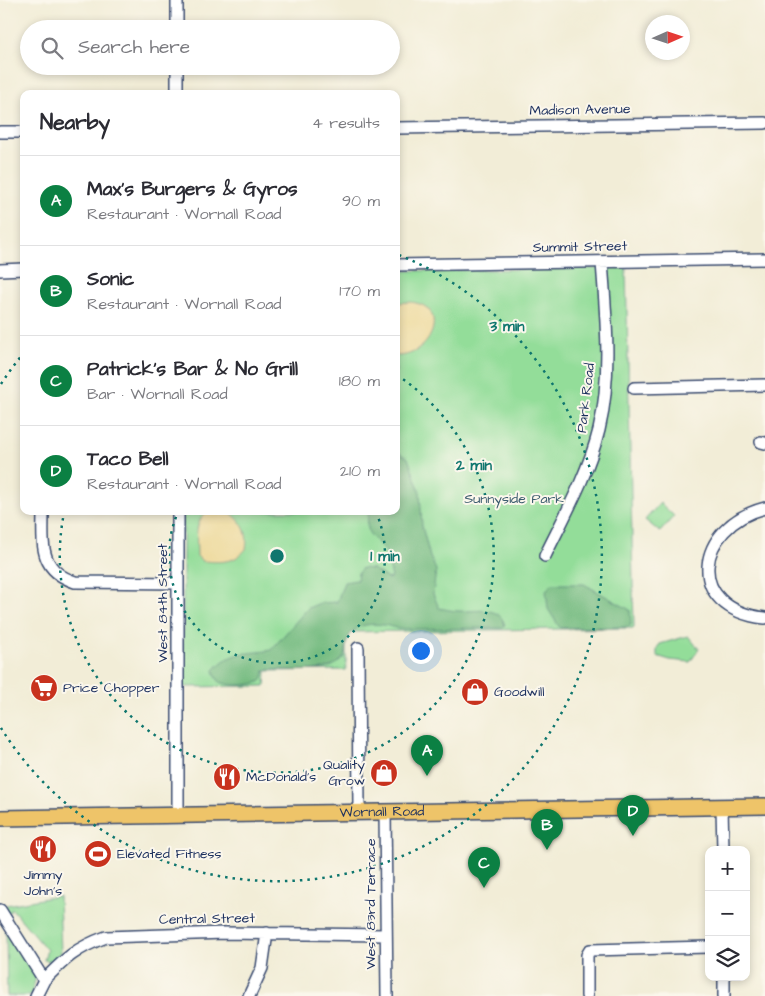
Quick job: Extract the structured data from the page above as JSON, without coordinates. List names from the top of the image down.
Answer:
{
  "streets": {
    "main road": ["Wornall Road"],
    "street": [
      "Madison Avenue",
      "Summit Street",
      "Park Road",
      "West 84th Street",
      "West 83rd Terrace",
      "Central Street"
    ]
  },
  "crossings": [
    ["Summit Street", "Park Road"],
    ["West 84th Street", "Wornall Road"],
    ["Wornall Road", "West 83rd Terrace"],
    ["West 83rd Terrace", "Central Street"]
  ],
  "parks": ["Sunnyside Park"],
  "places": {
    "supermarket": ["Price Chopper"],
    "shop": ["Goodwill", "Quality Grow"],
    "restaurant": ["McDonald's", "Jimmy John's"],
    "sports": ["Elevated Fitness"]
  },
  "north": "right",
  "page": {
    "search": "Search here",
    "heading": ["Nearby", "4 results"],
    "list": [
      {
        "mark": "A",
        "name": "Max's Burgers & Gyros",
        "note": "Restaurant · Wornall Road",
        "value": "90 m"
      },
      {
        "mark": "B",
        "name": "Sonic",
        "note": "Restaurant · Wornall Road",
        "value": "170 m"
      },
      {
        "mark": "C",
        "name": "Patrick's Bar & No Grill",
        "note": "Bar · Wornall Road",
        "value": "180 m"
      },
      {
        "mark": "D",
        "name": "Taco Bell",
        "note": "Restaurant · Wornall Road",
        "value": "210 m"
      }
    ],
    "pins": [
      "A",
      "D",
      "B",
      "C"
    ],
    "map_buttons": ["+", "−"]
  },
  "rings": ["3 min", "2 min", "1 min"]
}
